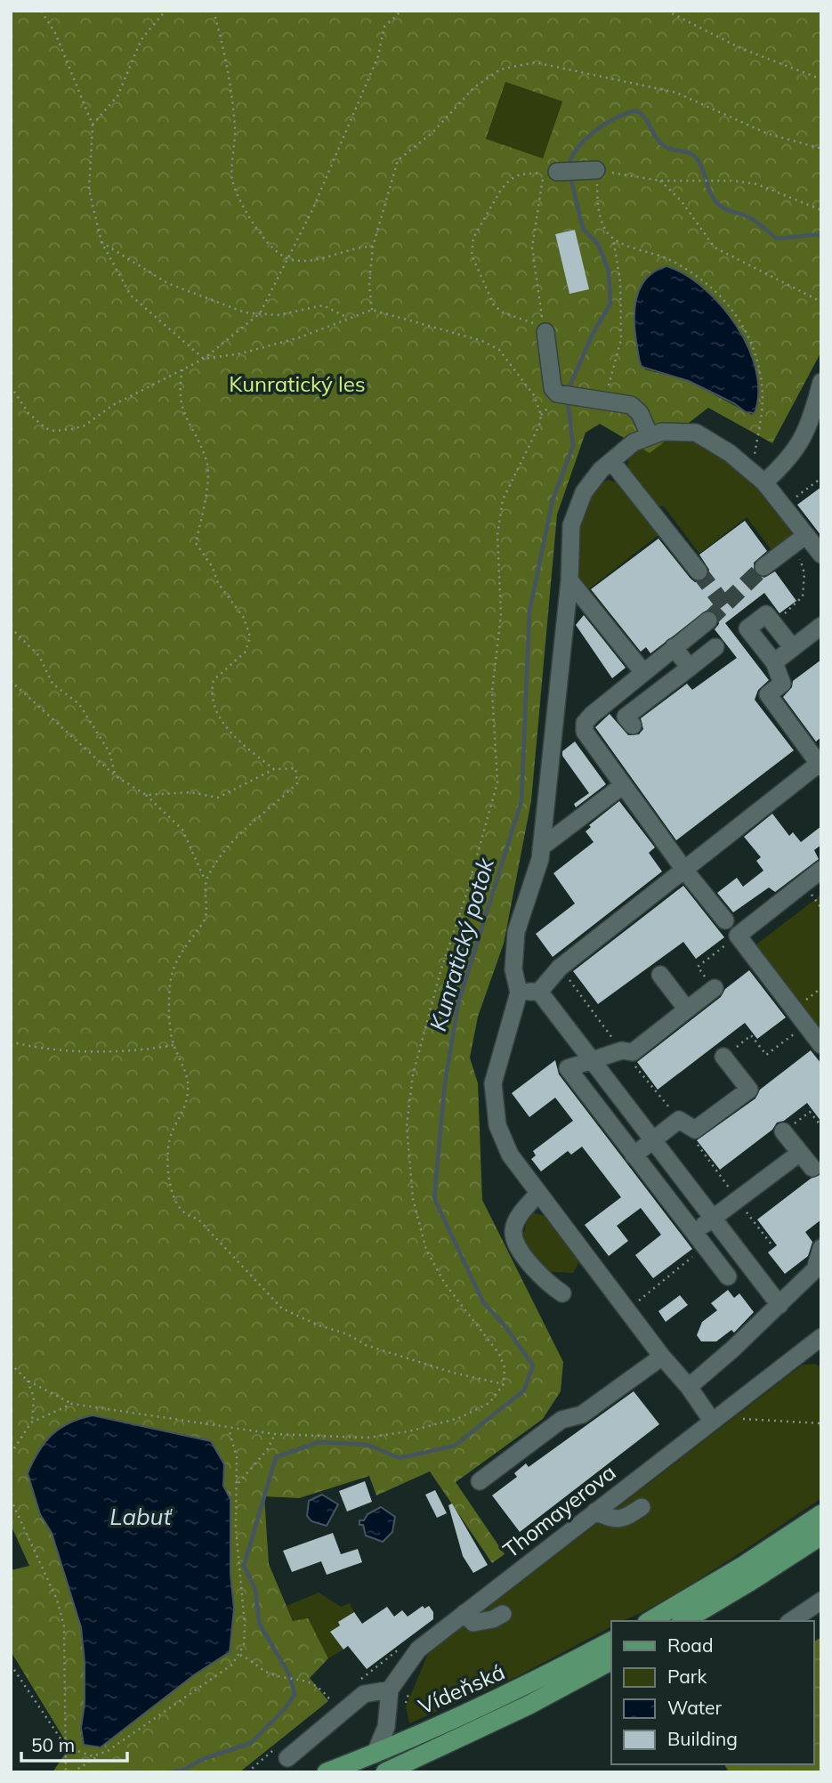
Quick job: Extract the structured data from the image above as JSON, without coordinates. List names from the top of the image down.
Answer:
{
  "streets": {
    "main road": ["Vídeňská"],
    "street": ["Thomayerova"]
  },
  "water": ["Kunratický potok", "Labuť"],
  "parks": ["Kunratický les"],
  "legend": [
    "Road",
    "Park",
    "Water",
    "Building"
  ],
  "scale_bar": "50 m"
}
